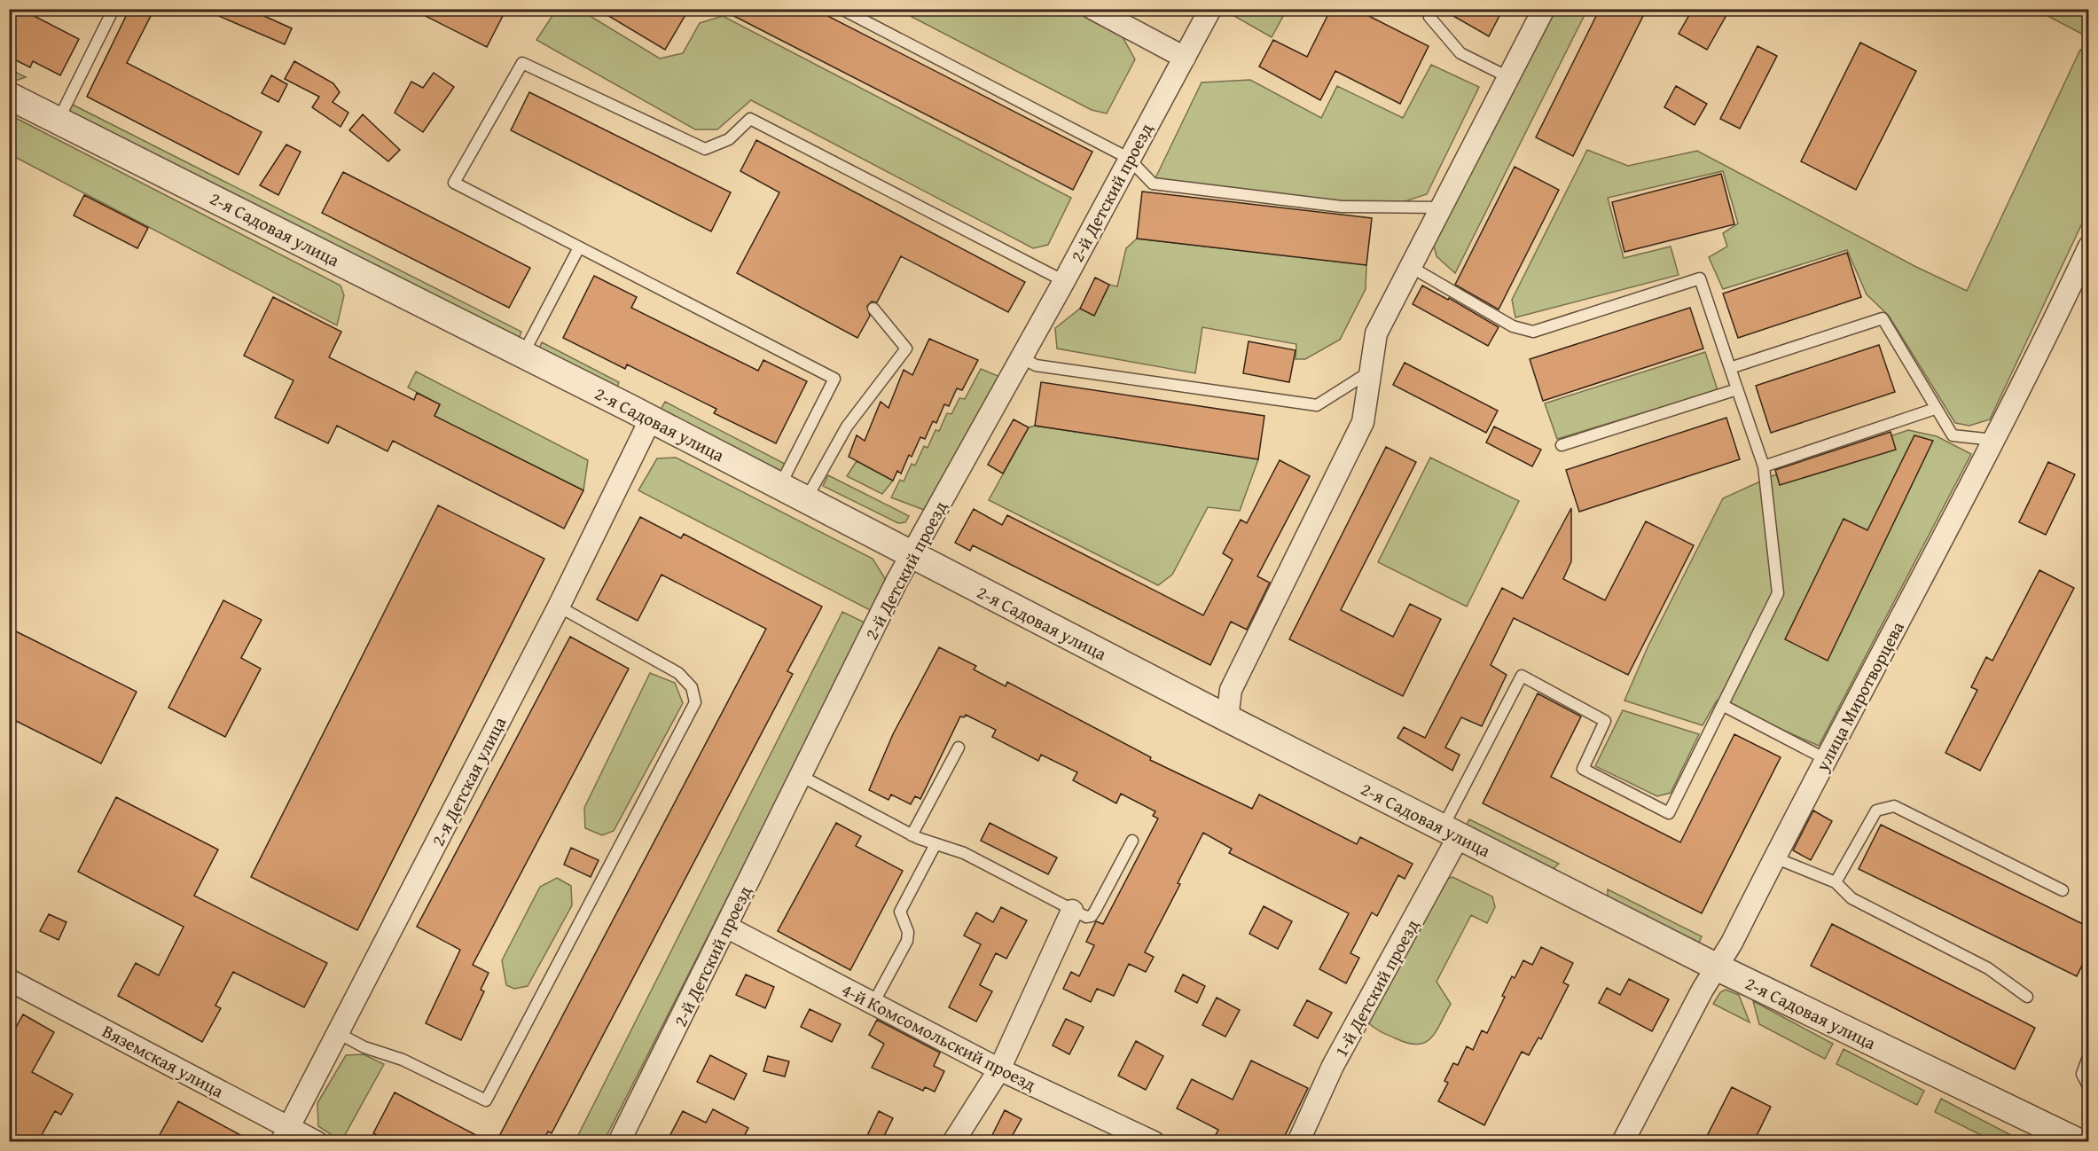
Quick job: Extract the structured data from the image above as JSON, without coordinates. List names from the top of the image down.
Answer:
{
  "streets": {
    "street": [
      "2-й Детский проезд",
      "2-я Садовая улица",
      "улица Миротворцева",
      "2-я Детская улица",
      "1-й Детский проезд",
      "4-й Комсомольский проезд",
      "Вяземская улица"
    ]
  },
  "crossings": [
    ["2-й Детский проезд", "2-я Садовая улица"],
    ["2-й Детский проезд", "4-й Комсомольский проезд"],
    ["2-я Садовая улица", "улица Миротворцева"],
    ["2-я Садовая улица", "2-я Детская улица"],
    ["2-я Садовая улица", "1-й Детский проезд"],
    ["2-я Детская улица", "Вяземская улица"]
  ]
}
